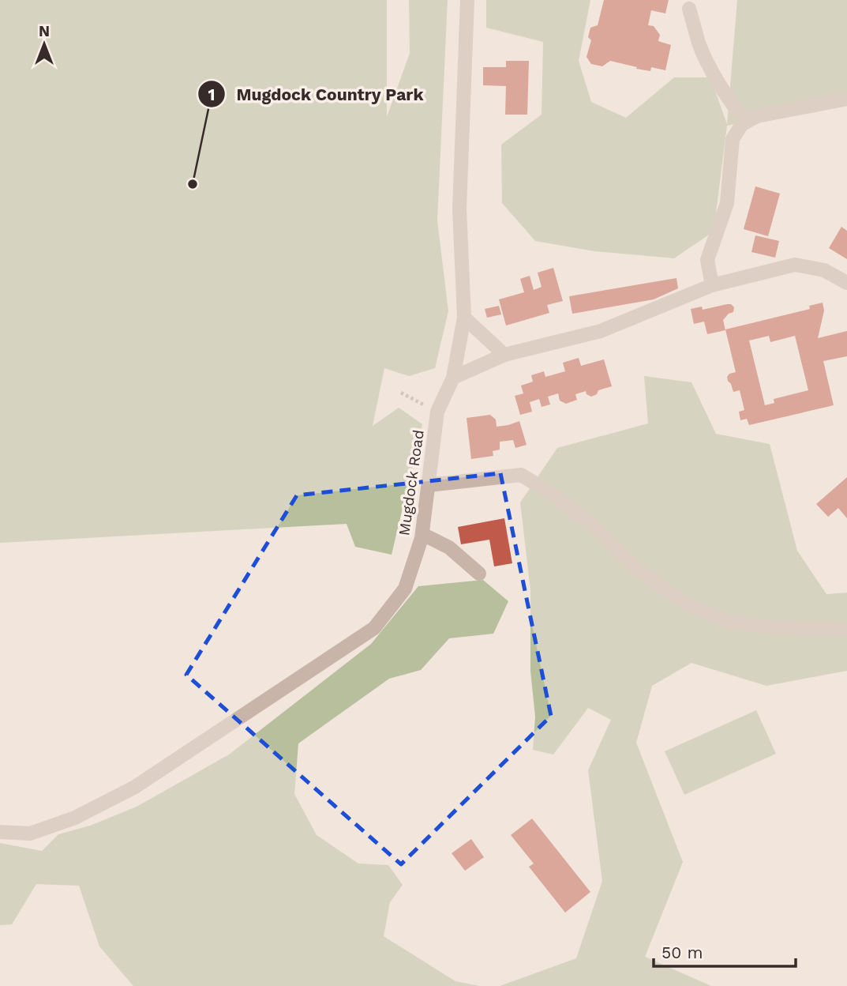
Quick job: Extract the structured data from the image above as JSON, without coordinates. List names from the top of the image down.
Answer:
{
  "streets": {
    "street": ["Mugdock Road"]
  },
  "places": ["Mugdock Country Park"],
  "scale_bar": "50 m",
  "north": "top"
}
